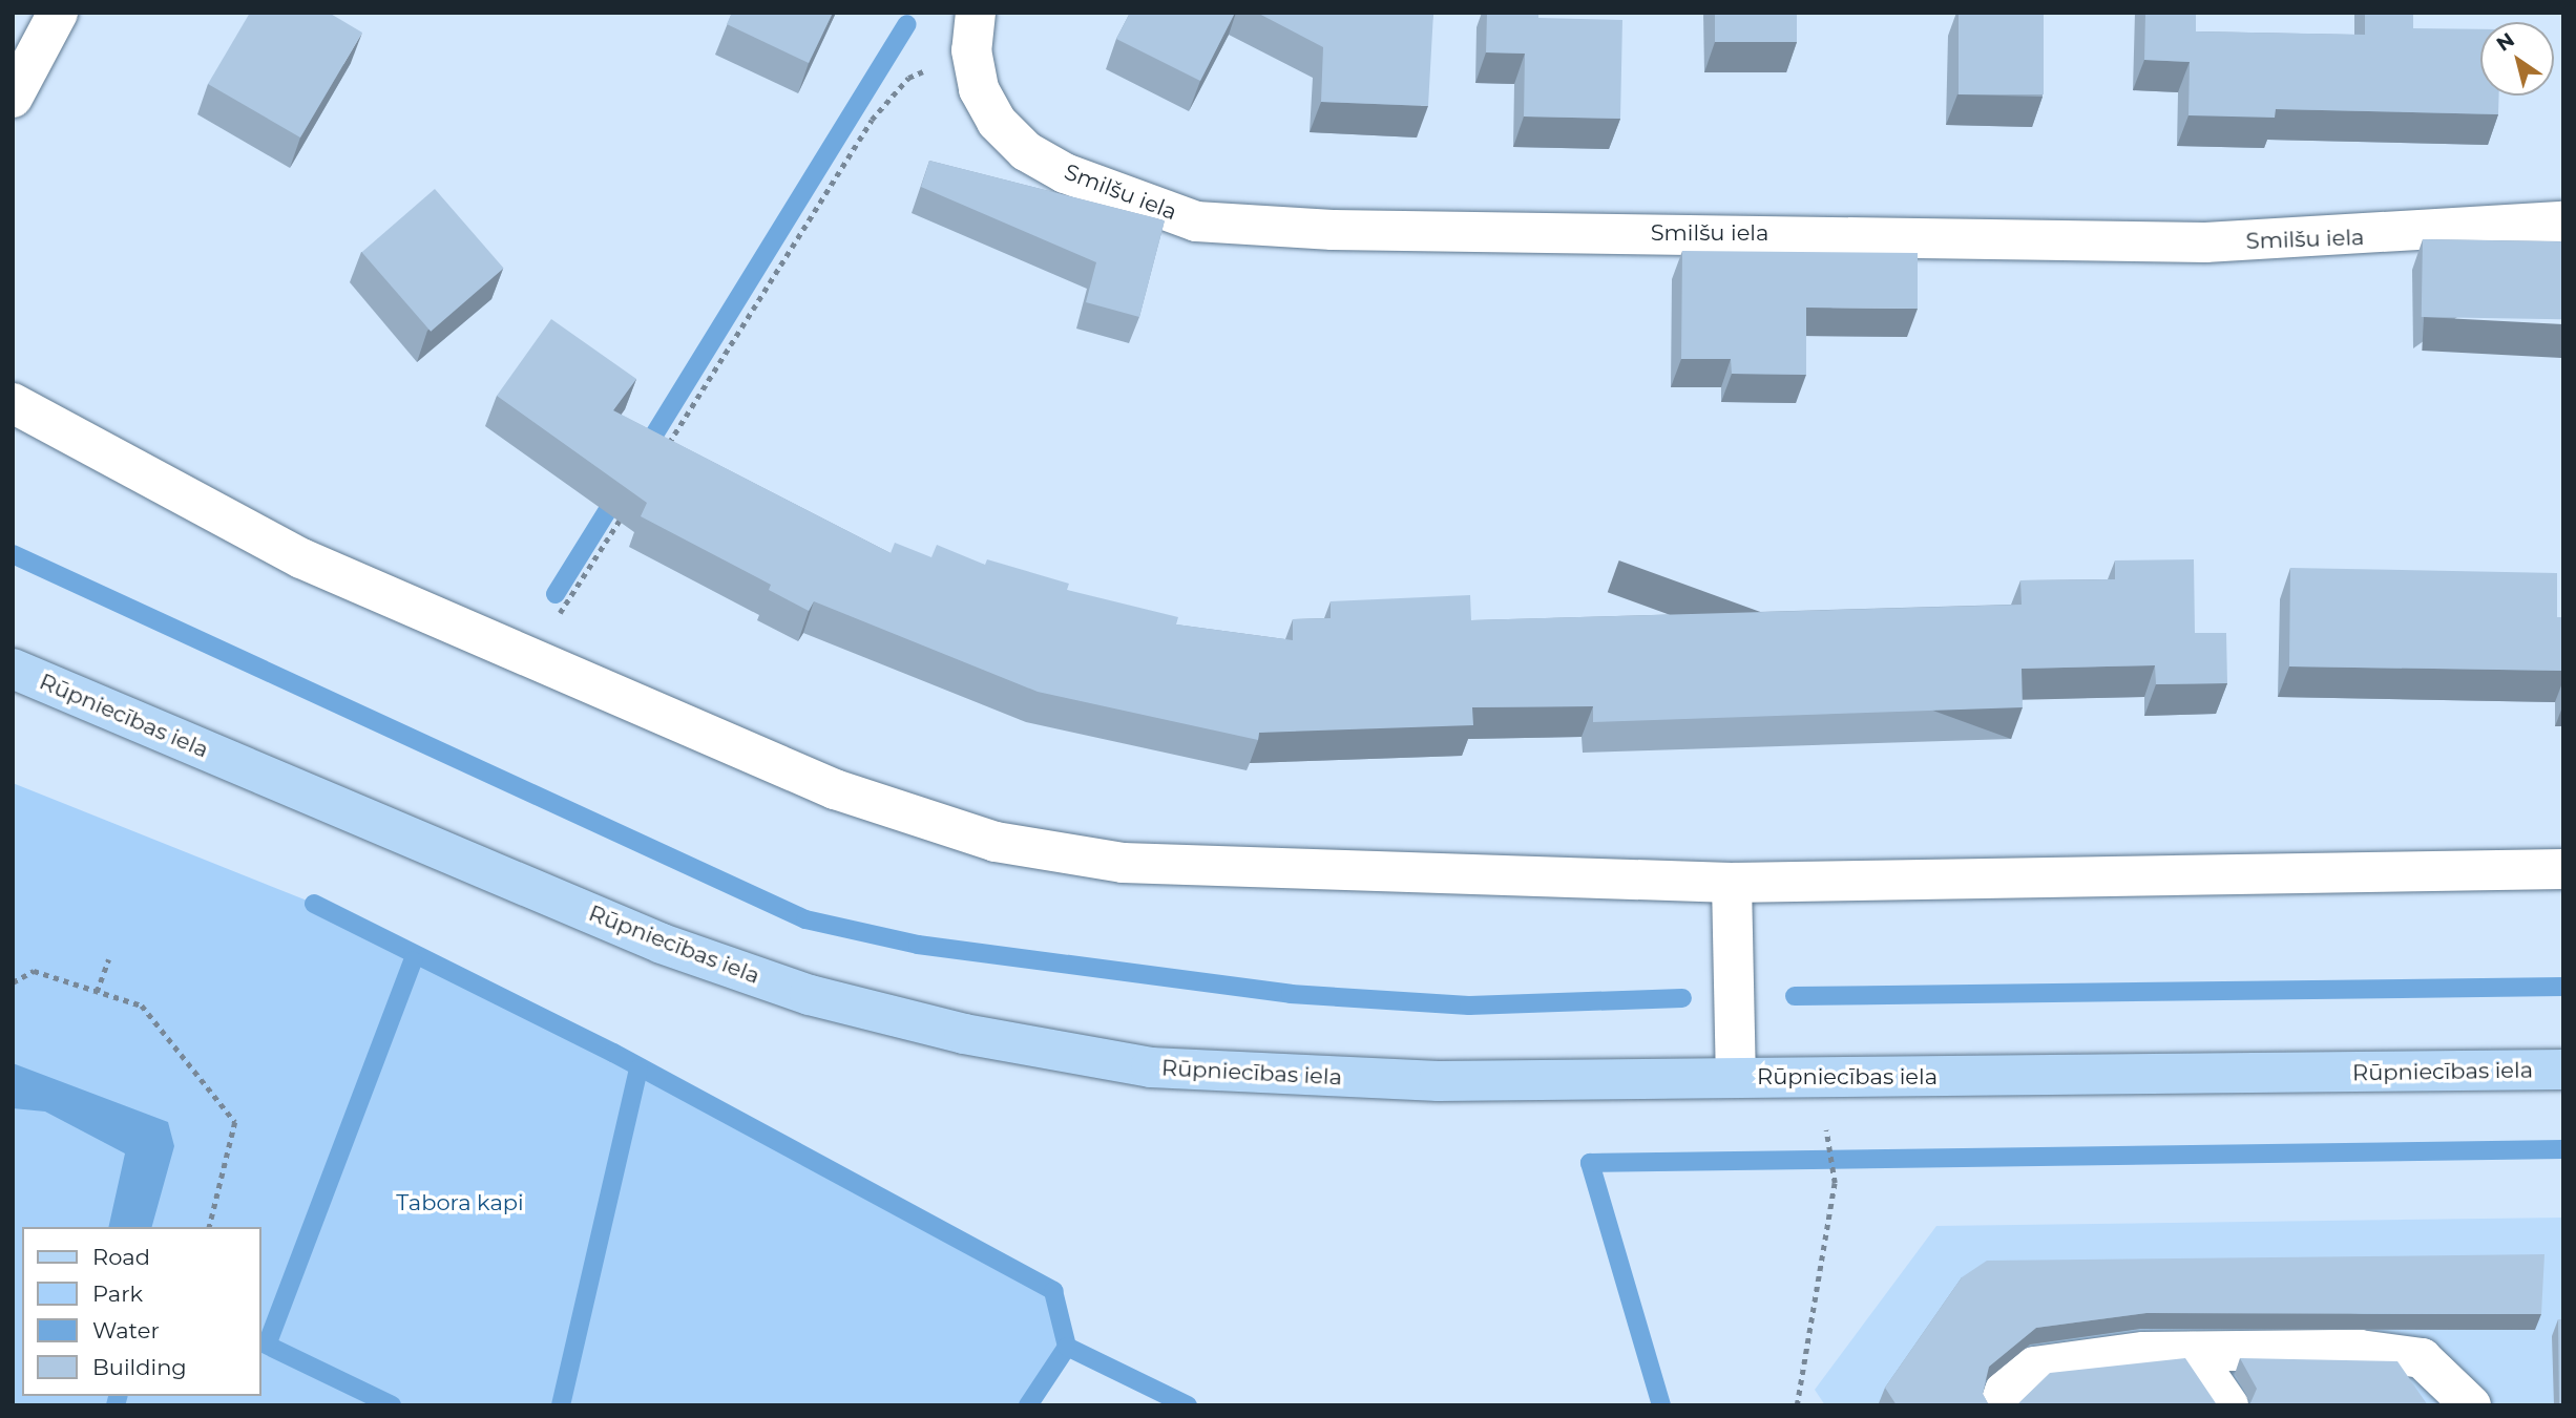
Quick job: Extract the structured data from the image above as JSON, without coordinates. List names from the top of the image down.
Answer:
{
  "streets": {
    "main road": ["Rūpniecības iela"],
    "street": ["Smilšu iela"]
  },
  "parks": ["Tabora kapi"],
  "legend": [
    "Road",
    "Park",
    "Water",
    "Building"
  ],
  "north": "top left"
}
